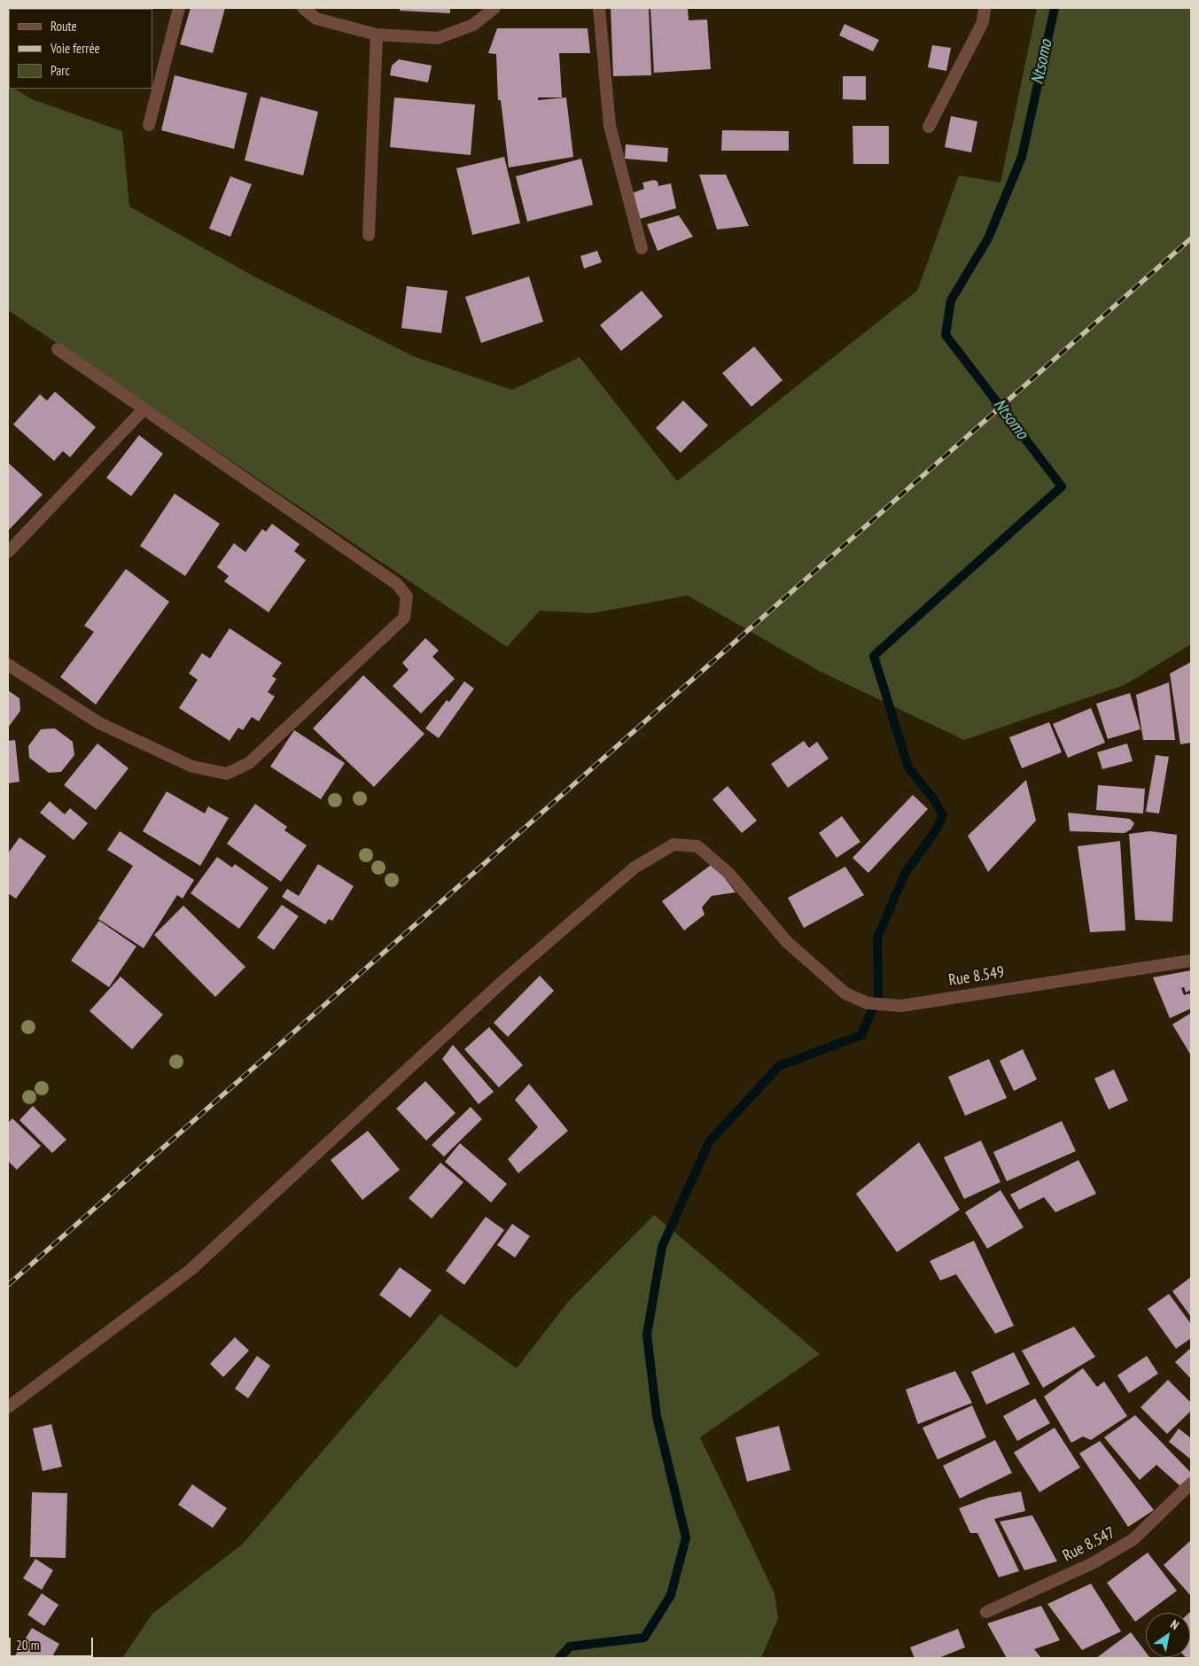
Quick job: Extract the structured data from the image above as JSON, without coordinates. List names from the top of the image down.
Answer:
{
  "streets": {
    "street": ["Rue 8.549", "Rue 8.547"]
  },
  "water": ["Ntsomo"],
  "legend": ["Route", "Voie ferrée", "Parc"],
  "scale_bar": "20 m",
  "north": "top right"
}
